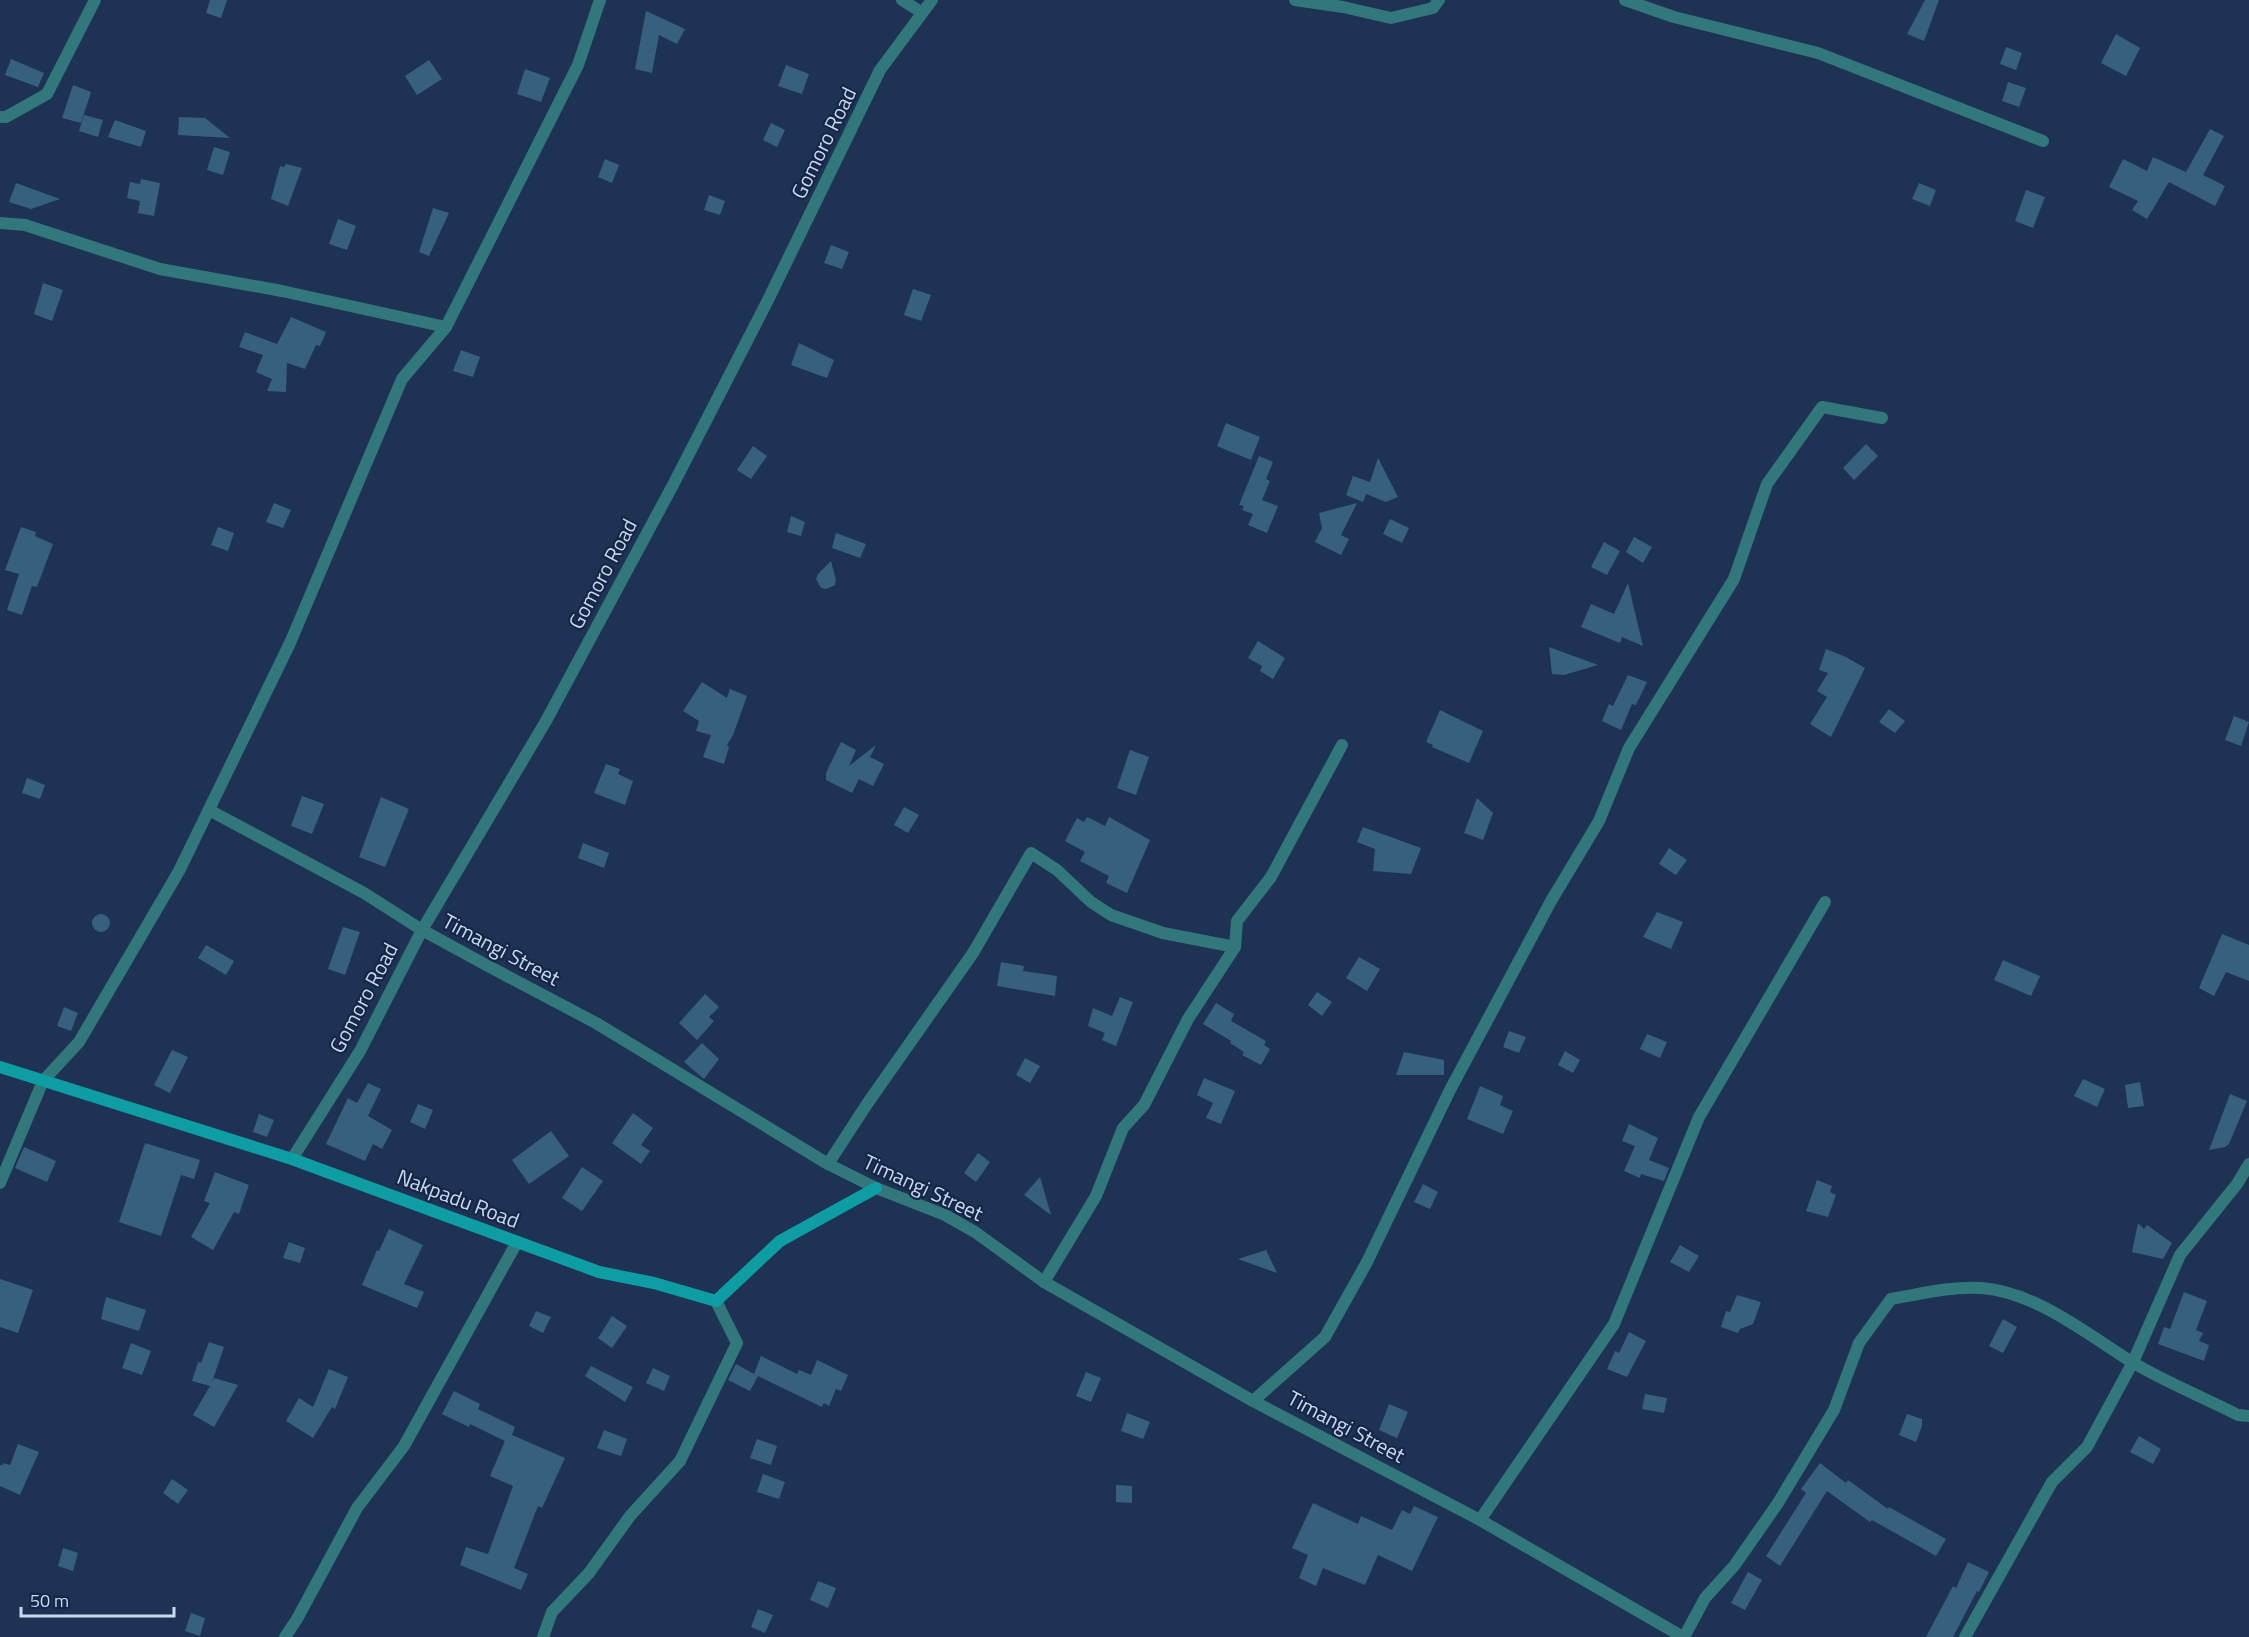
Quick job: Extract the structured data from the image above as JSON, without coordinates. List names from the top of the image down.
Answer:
{
  "streets": {
    "street": ["Gomoro Road", "Timangi Street", "Nakpadu Road"]
  },
  "crossings": [
    ["Gomoro Road", "Timangi Street"],
    ["Gomoro Road", "Nakpadu Road"]
  ],
  "scale_bar": "50 m"
}
